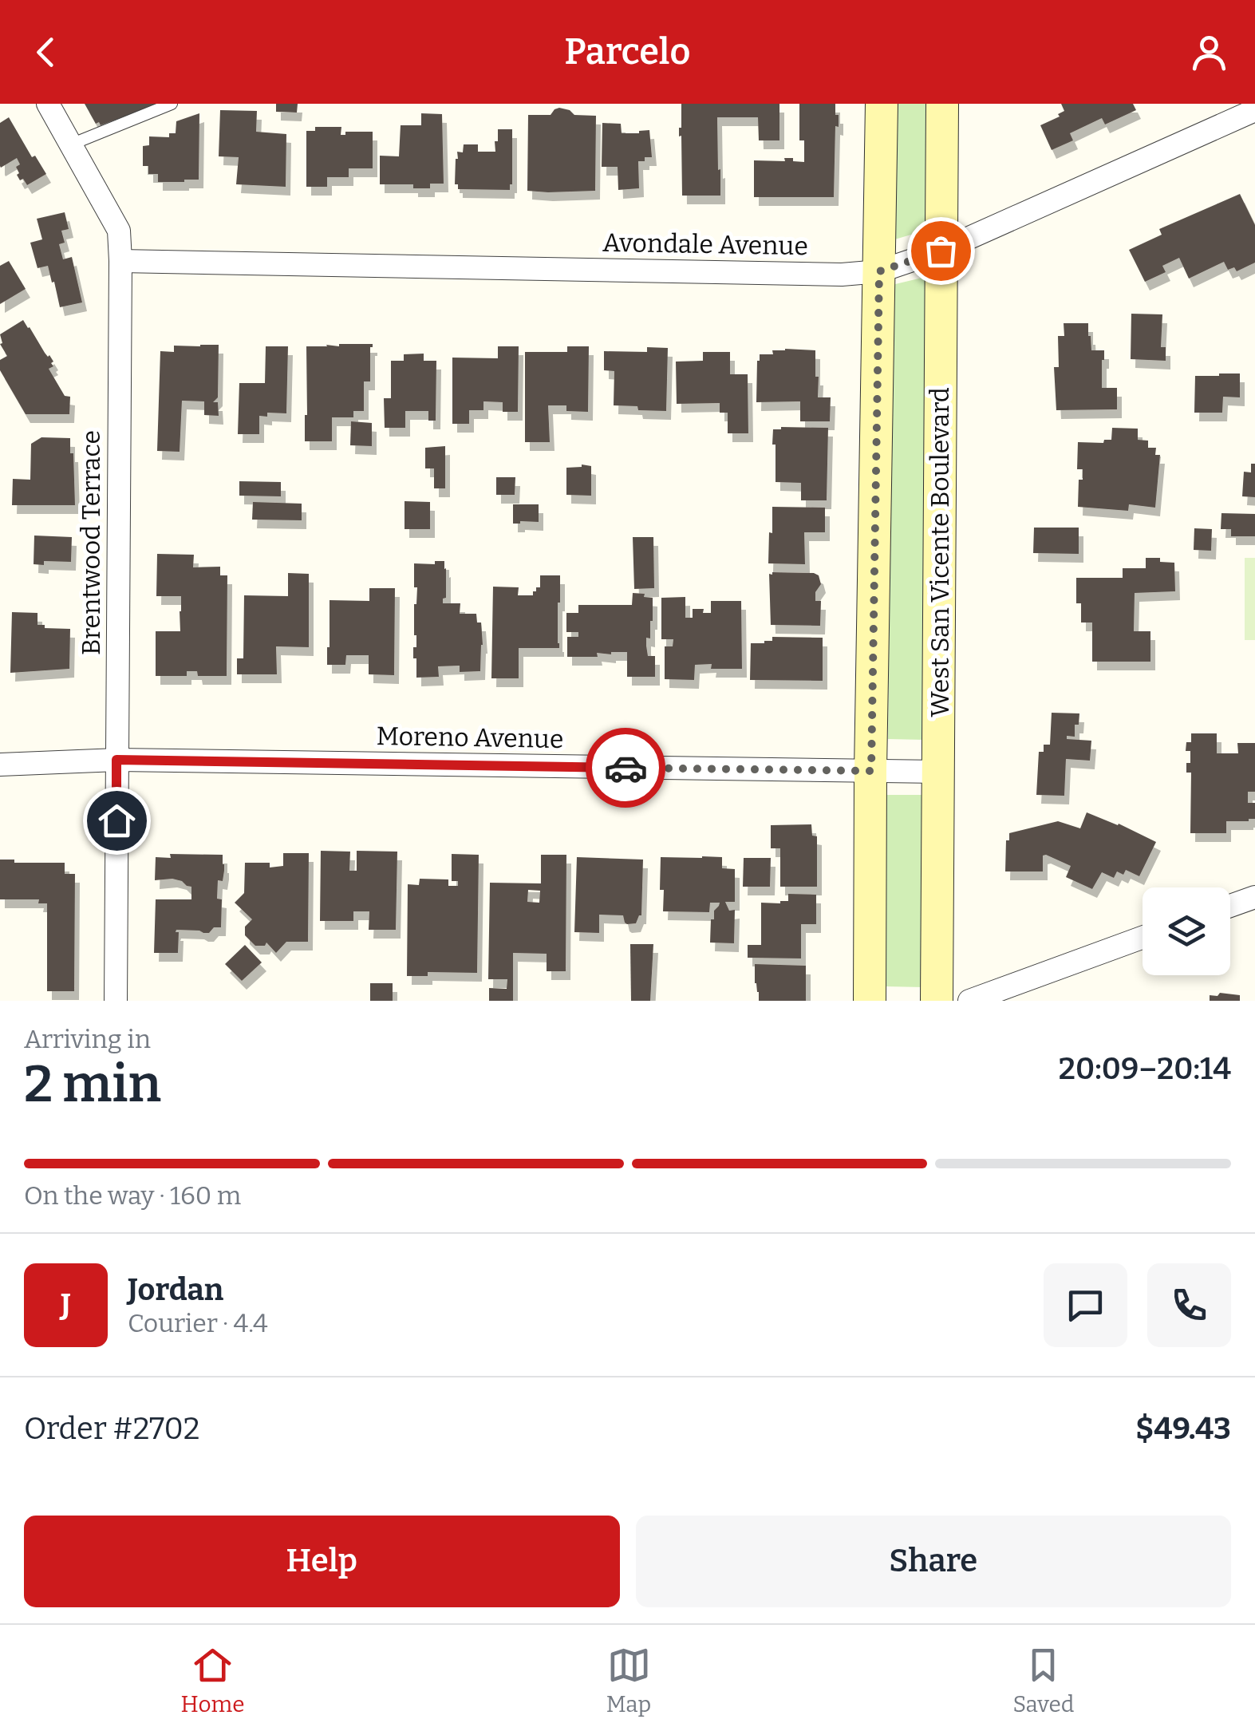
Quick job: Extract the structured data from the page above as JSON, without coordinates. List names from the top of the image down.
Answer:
{
  "streets": {
    "main road": ["West San Vicente Boulevard"],
    "street": ["Avondale Avenue", "Brentwood Terrace", "Moreno Avenue"]
  },
  "crossings": [
    ["Avondale Avenue", "Brentwood Terrace"],
    ["Avondale Avenue", "West San Vicente Boulevard"],
    ["Brentwood Terrace", "Moreno Avenue"],
    ["West San Vicente Boulevard", "Moreno Avenue"]
  ],
  "page": {
    "header": "Parcelo",
    "heading": ["2 min", "Arriving in", "20:09–20:14"],
    "panel": [
      "Jordan",
      "Courier · 4.4",
      "Order #2702",
      "$49.43"
    ],
    "bar": "On the way · 160 m",
    "round": "J",
    "buttons": ["Help", "Share"],
    "tabs": ["Home", "Map", "Saved"]
  }
}
